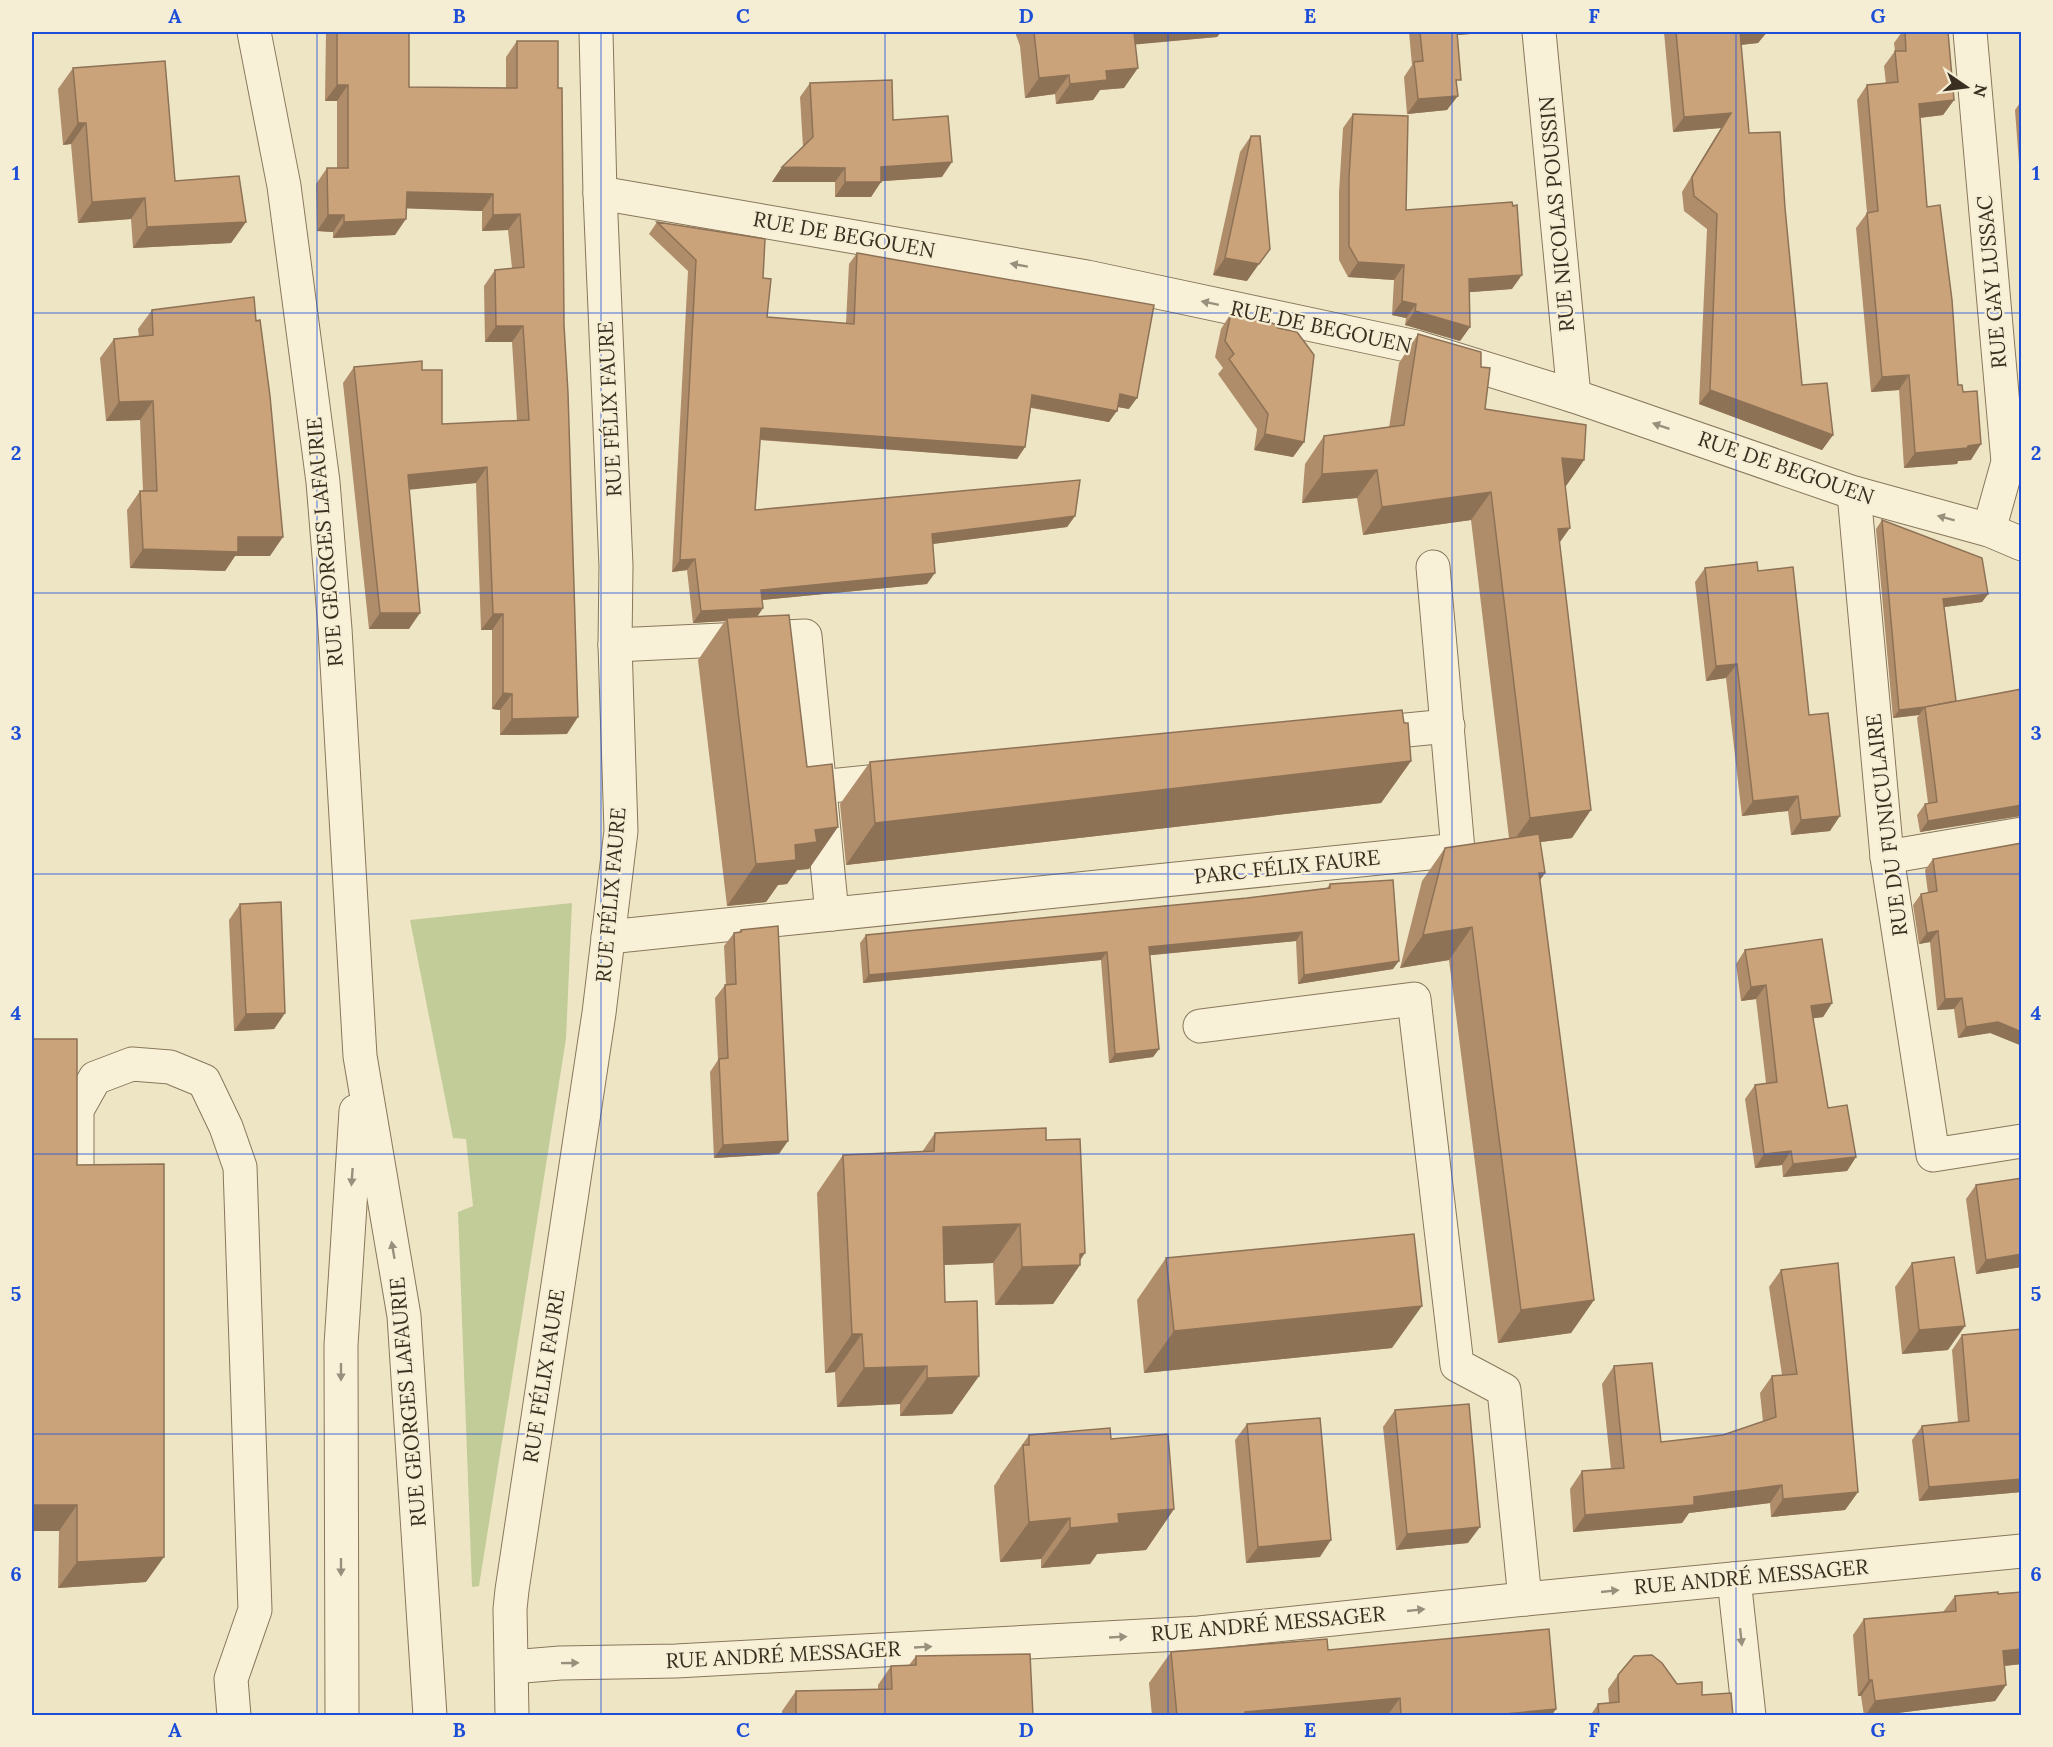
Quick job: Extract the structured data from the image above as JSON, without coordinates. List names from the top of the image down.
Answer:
{
  "streets": {
    "street": [
      "RUE NICOLAS POUSSIN",
      "RUE DE BEGOUEN",
      "RUE GAY LUSSAC",
      "RUE FÉLIX FAURE",
      "RUE GEORGES LAFAURIE",
      "RUE DU FUNICULAIRE",
      "PARC FÉLIX FAURE",
      "RUE ANDRÉ MESSAGER"
    ]
  },
  "crossings": [
    ["RUE NICOLAS POUSSIN", "RUE DE BEGOUEN"],
    ["RUE DE BEGOUEN", "RUE GAY LUSSAC"],
    ["RUE DE BEGOUEN", "RUE FÉLIX FAURE"],
    ["RUE DE BEGOUEN", "RUE DU FUNICULAIRE"],
    ["RUE FÉLIX FAURE", "PARC FÉLIX FAURE"],
    ["RUE FÉLIX FAURE", "RUE ANDRÉ MESSAGER"]
  ],
  "one_way": ["RUE DE BEGOUEN", "RUE ANDRÉ MESSAGER"],
  "north": "right",
  "grid": {
    "columns": [
      "A",
      "B",
      "C",
      "D",
      "E",
      "F",
      "G"
    ],
    "rows": [
      "1",
      "2",
      "3",
      "4",
      "5",
      "6"
    ]
  }
}
